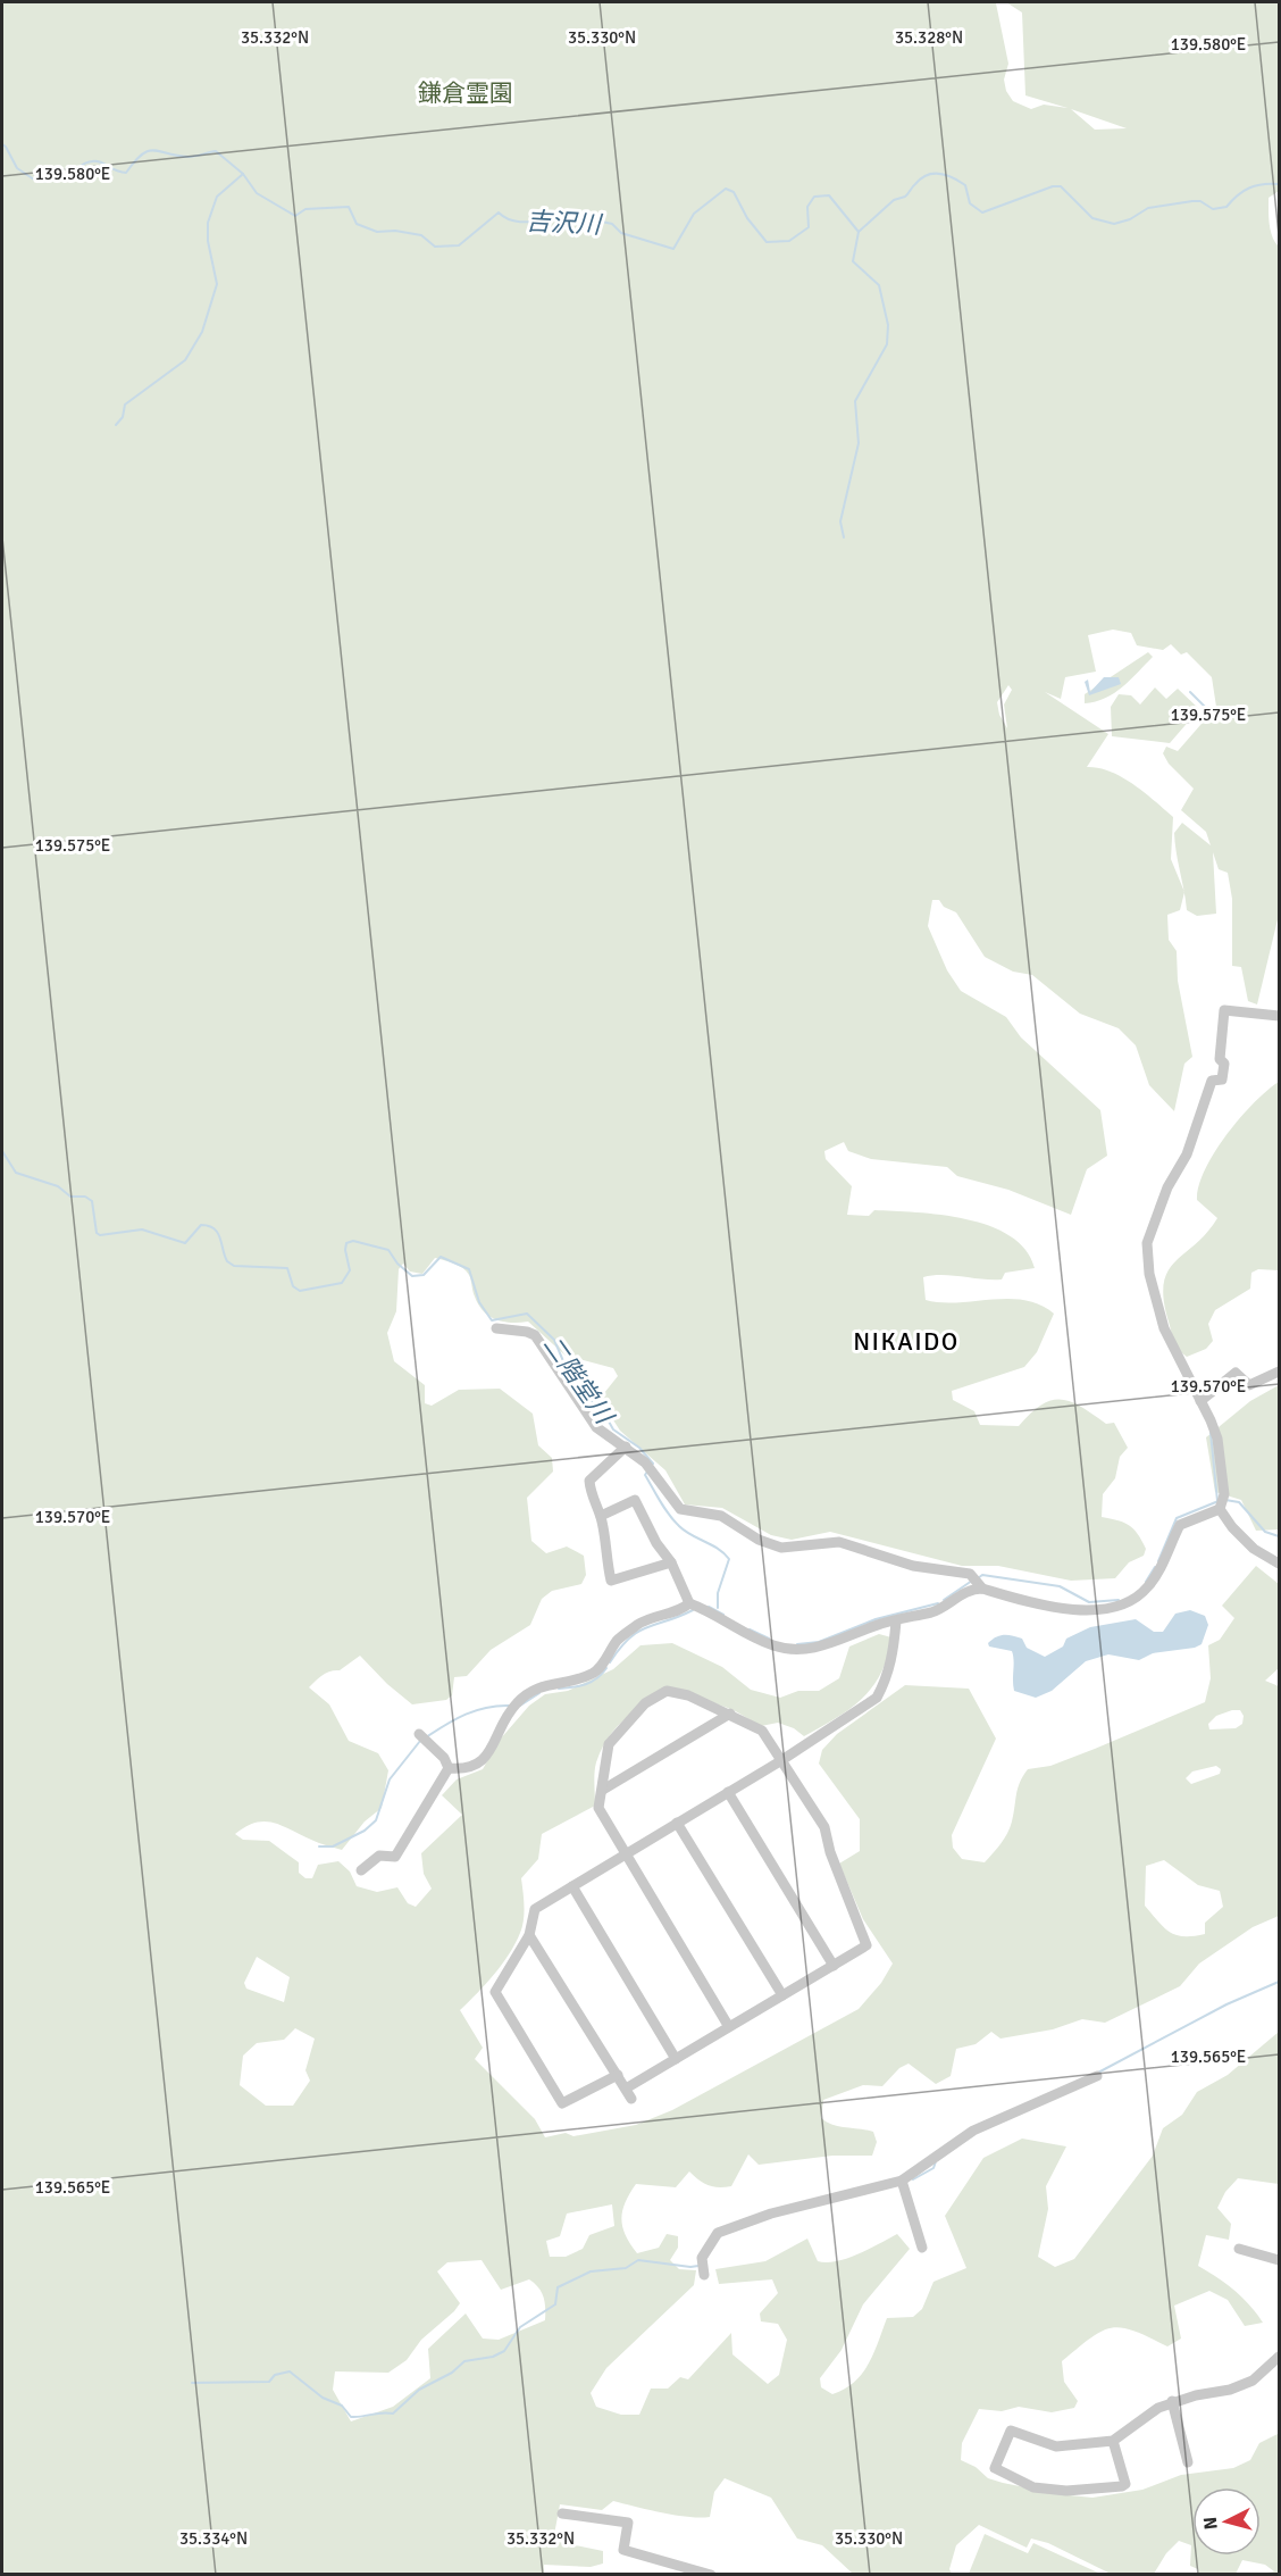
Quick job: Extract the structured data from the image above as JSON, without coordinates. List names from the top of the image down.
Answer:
{
  "districts": ["NIKAIDO"],
  "water": ["吉沢川", "二階堂川"],
  "parks": ["鎌倉霊園"],
  "north": "left",
  "coordinates": [
    "35.332°N",
    "35.330°N",
    "35.328°N",
    "139.580°E",
    "139.575°E",
    "139.570°E",
    "139.565°E",
    "35.334°N"
  ]
}
